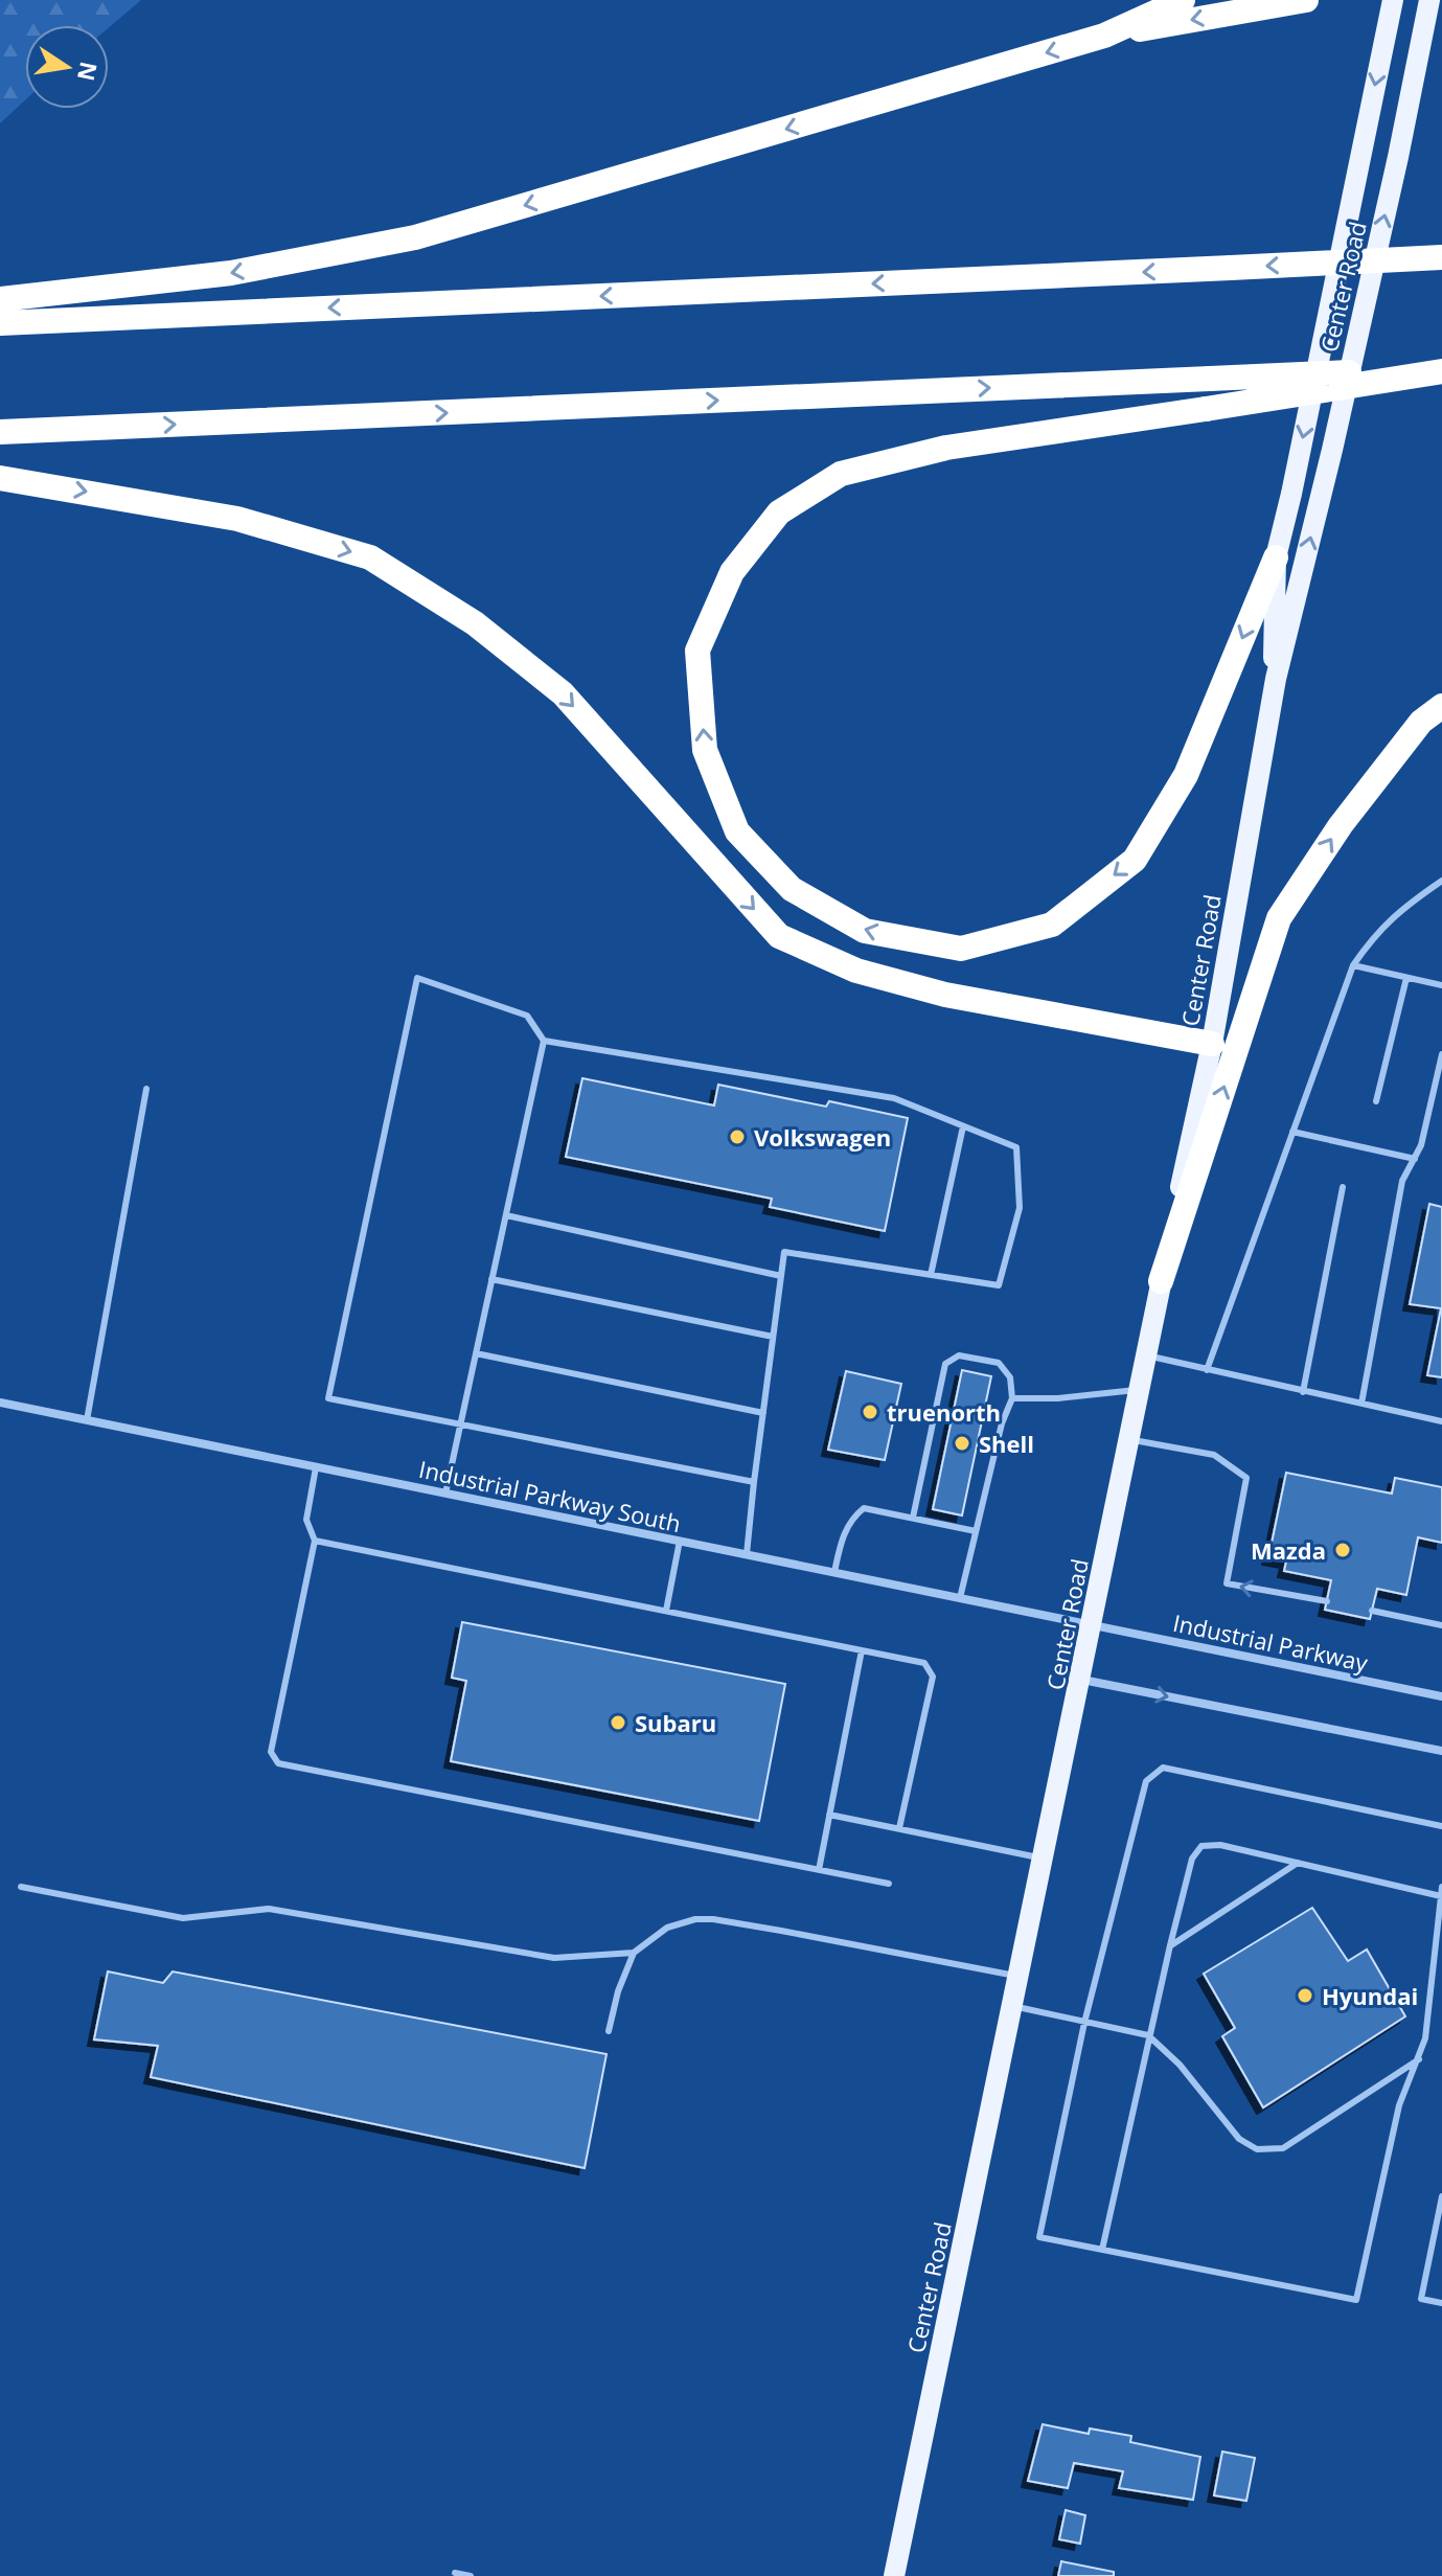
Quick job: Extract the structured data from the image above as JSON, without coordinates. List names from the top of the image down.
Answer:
{
  "streets": {
    "main road": ["Center Road"],
    "street": ["Industrial Parkway South", "Industrial Parkway"]
  },
  "crossings": [
    ["Center Road", "Industrial Parkway South"],
    ["Center Road", "Industrial Parkway"],
    ["Industrial Parkway South", "Industrial Parkway"]
  ],
  "places": [
    "Volkswagen",
    "truenorth",
    "Shell",
    "Mazda",
    "Subaru",
    "Hyundai"
  ],
  "north": "right"
}
